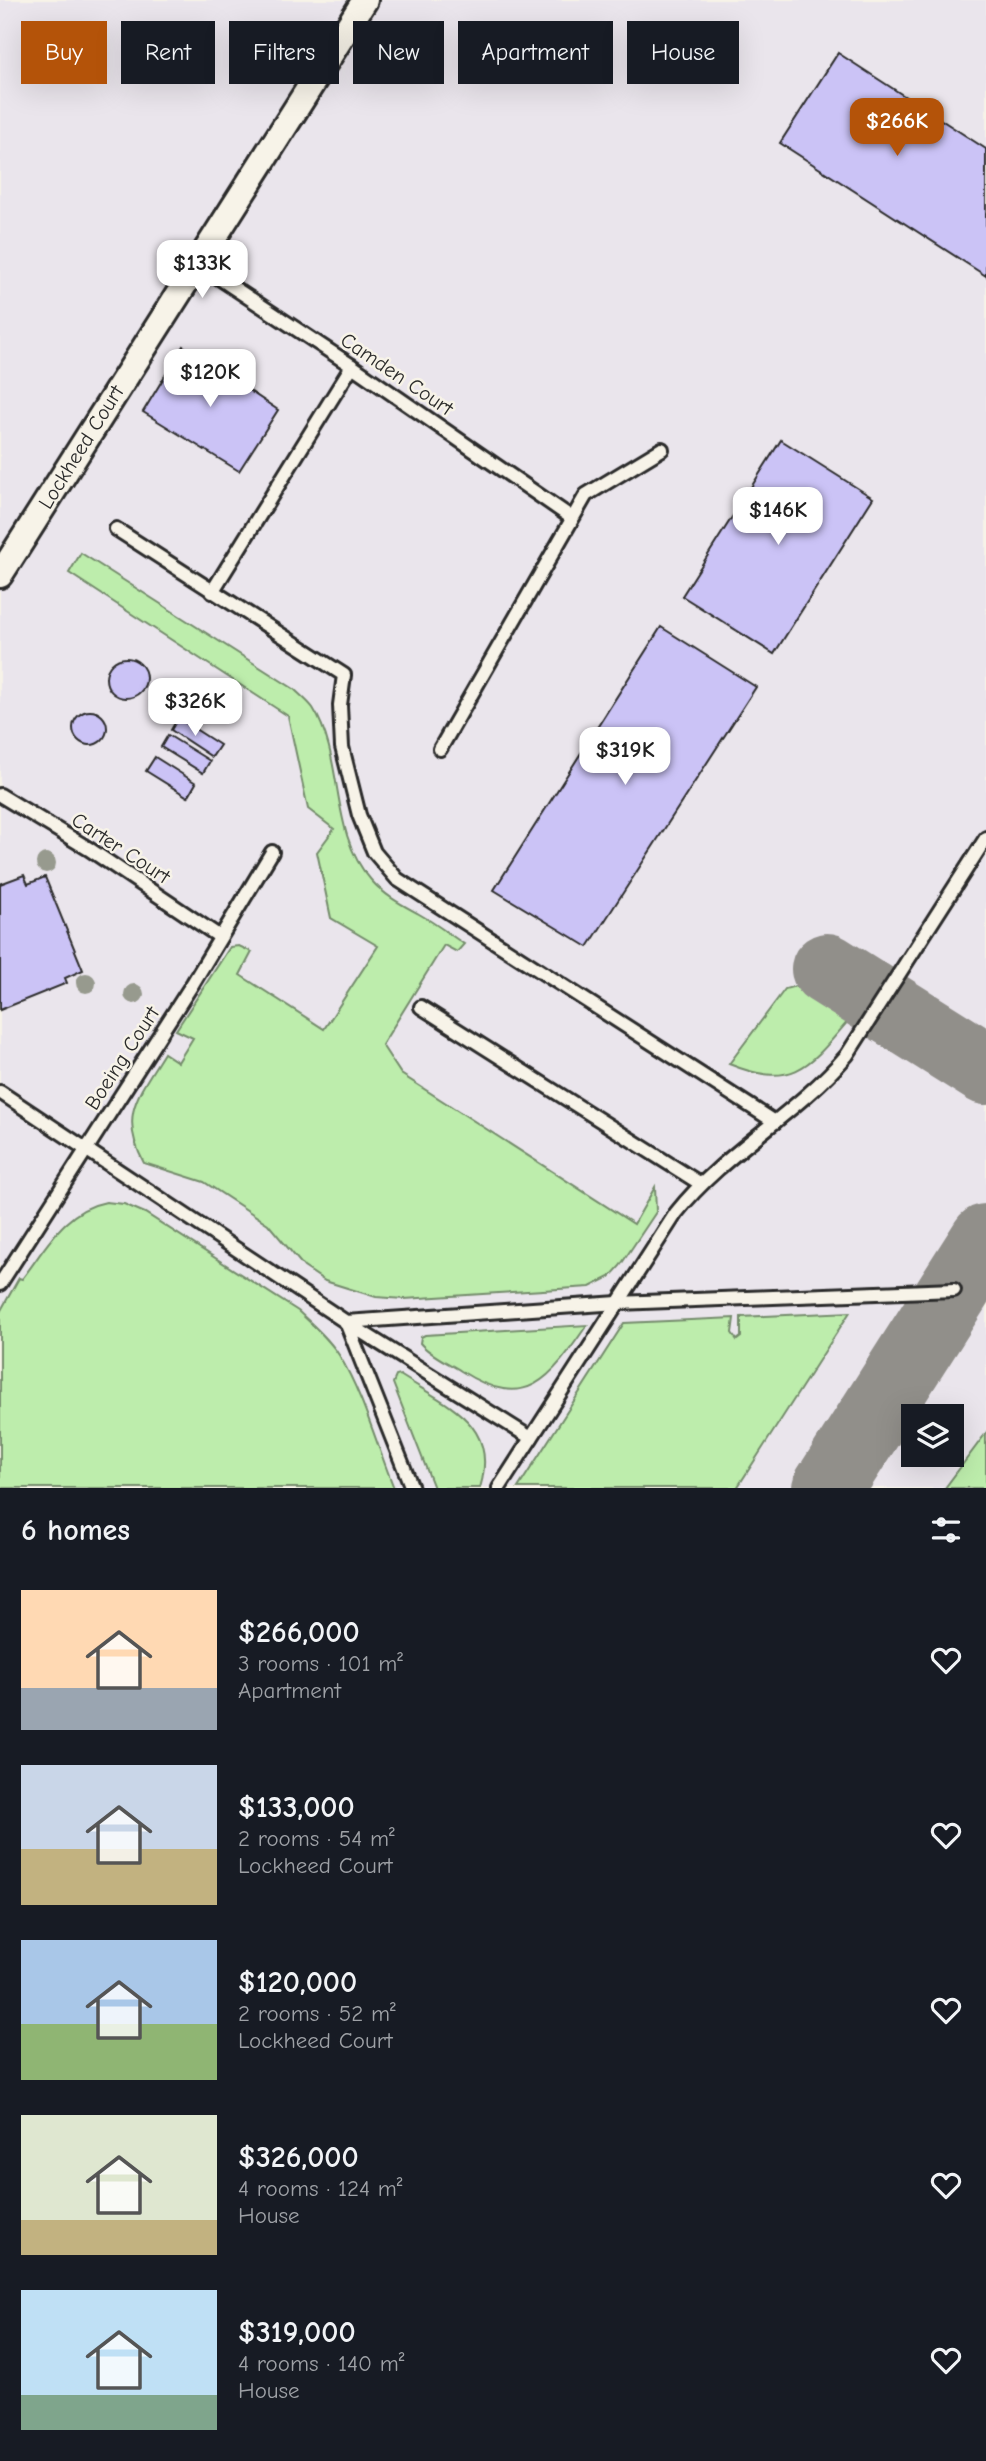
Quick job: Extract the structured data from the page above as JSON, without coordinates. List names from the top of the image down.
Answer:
{
  "streets": {
    "street": ["Lockheed Court"],
    "lane": ["Camden Court", "Carter Court", "Boeing Court"]
  },
  "crossings": [
    ["Camden Court", "Lockheed Court"],
    ["Carter Court", "Boeing Court"]
  ],
  "page": {
    "chip": [
      "Buy",
      "Rent",
      "Filters",
      "New",
      "Apartment",
      "House"
    ],
    "price": [
      "$266K",
      "$133K",
      "$120K",
      "$146K",
      "$326K",
      "$319K"
    ],
    "heading": "6 homes",
    "list": [
      {
        "name": "$266,000",
        "note": "3 rooms · 101 m² · Apartment"
      },
      {
        "name": "$133,000",
        "note": "2 rooms · 54 m² · Lockheed Court"
      },
      {
        "name": "$120,000",
        "note": "2 rooms · 52 m² · Lockheed Court"
      },
      {
        "name": "$326,000",
        "note": "4 rooms · 124 m² · House"
      },
      {
        "name": "$319,000",
        "note": "4 rooms · 140 m² · House"
      }
    ]
  }
}
